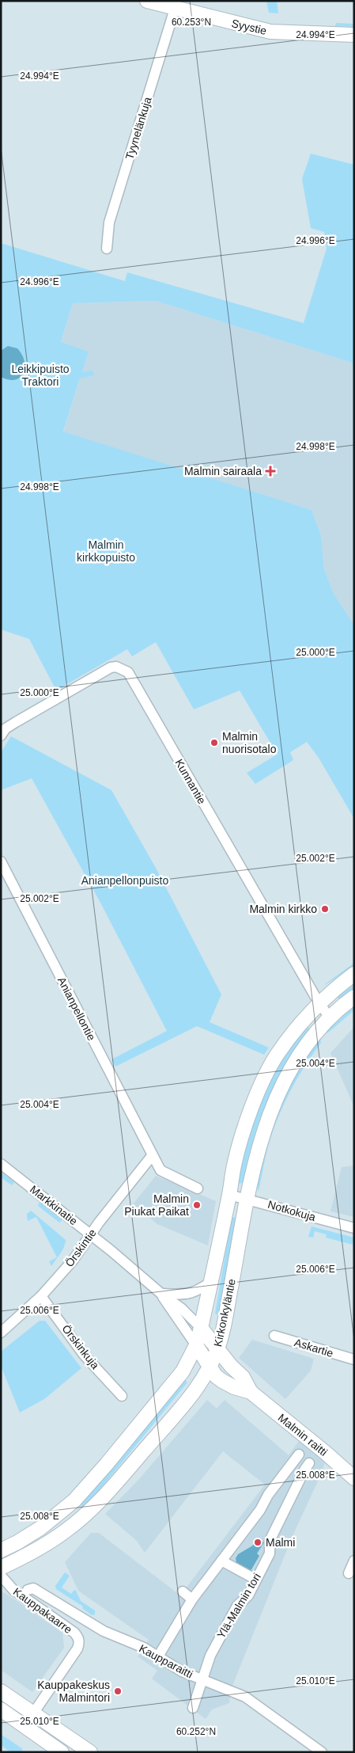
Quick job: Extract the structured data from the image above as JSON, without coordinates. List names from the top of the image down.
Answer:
{
  "streets": {
    "main road": ["Syystie", "Kirkonkyläntie", "Malmin raitti"],
    "street": [
      "Tyynelänkuja",
      "Kunnantie",
      "Anianpellontie",
      "Markkinatie",
      "Notkokuja",
      "Örskintie",
      "Örskinkuja",
      "Askartie",
      "Ylä-Malmin tori",
      "Kauppakaarre",
      "Kaupparaitti"
    ]
  },
  "crossings": [
    ["Syystie", "Tyynelänkuja"],
    ["Kunnantie", "Kirkonkyläntie"],
    ["Anianpellontie", "Örskintie"],
    ["Markkinatie", "Örskintie"],
    ["Markkinatie", "Kirkonkyläntie"],
    ["Markkinatie", "Malmin raitti"],
    ["Notkokuja", "Kirkonkyläntie"],
    ["Örskintie", "Örskinkuja"],
    ["Kirkonkyläntie", "Malmin raitti"],
    ["Ylä-Malmin tori", "Kaupparaitti"]
  ],
  "parks": ["Leikkipuisto Traktori", "Malmin kirkkopuisto", "Anianpellonpuisto"],
  "places": {
    "health": ["Malmin sairaala"],
    "other": [
      "Malmin nuorisotalo",
      "Malmin kirkko",
      "Malmin Piukat Paikat",
      "Malmi",
      "Kauppakeskus Malmintori"
    ]
  },
  "coordinates": [
    "60.253°N",
    "24.994°E",
    "24.996°E",
    "24.998°E",
    "25.000°E",
    "25.002°E",
    "25.004°E",
    "25.006°E",
    "25.008°E",
    "25.010°E",
    "60.252°N"
  ]
}
